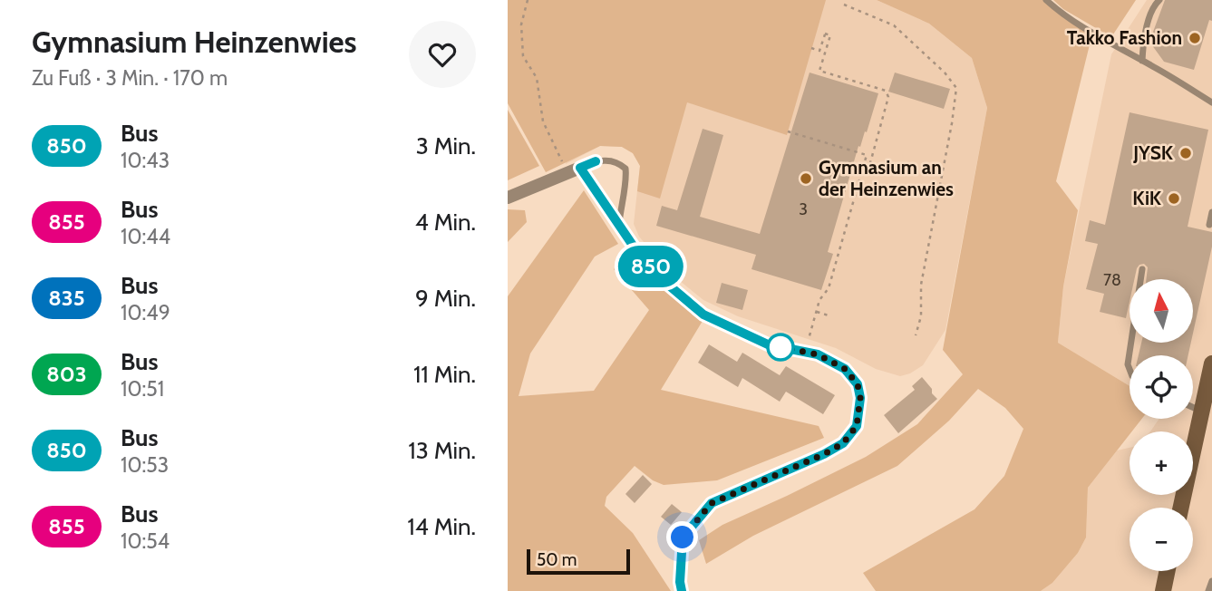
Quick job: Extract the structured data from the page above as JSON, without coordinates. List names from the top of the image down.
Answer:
{
  "places": [
    "Takko Fashion",
    "JYSK",
    "Gymnasium an der Heinzenwies",
    "KiK"
  ],
  "lines": ["bus line 850"],
  "house_numbers": ["3", "78"],
  "scale_bar": "50 m",
  "north": "top",
  "page": {
    "heading": ["Gymnasium Heinzenwies", "Zu Fuß · 3 Min. · 170 m"],
    "on_map": "850",
    "list": [
      {
        "mark": "850",
        "name": "Bus",
        "note": "10:43",
        "value": "3 Min."
      },
      {
        "mark": "855",
        "name": "Bus",
        "note": "10:44",
        "value": "4 Min."
      },
      {
        "mark": "835",
        "name": "Bus",
        "note": "10:49",
        "value": "9 Min."
      },
      {
        "mark": "803",
        "name": "Bus",
        "note": "10:51",
        "value": "11 Min."
      },
      {
        "mark": "850",
        "name": "Bus",
        "note": "10:53",
        "value": "13 Min."
      },
      {
        "mark": "855",
        "name": "Bus",
        "note": "10:54",
        "value": "14 Min."
      }
    ],
    "map_buttons": ["+", "−"],
    "scale": "50 m"
  }
}
